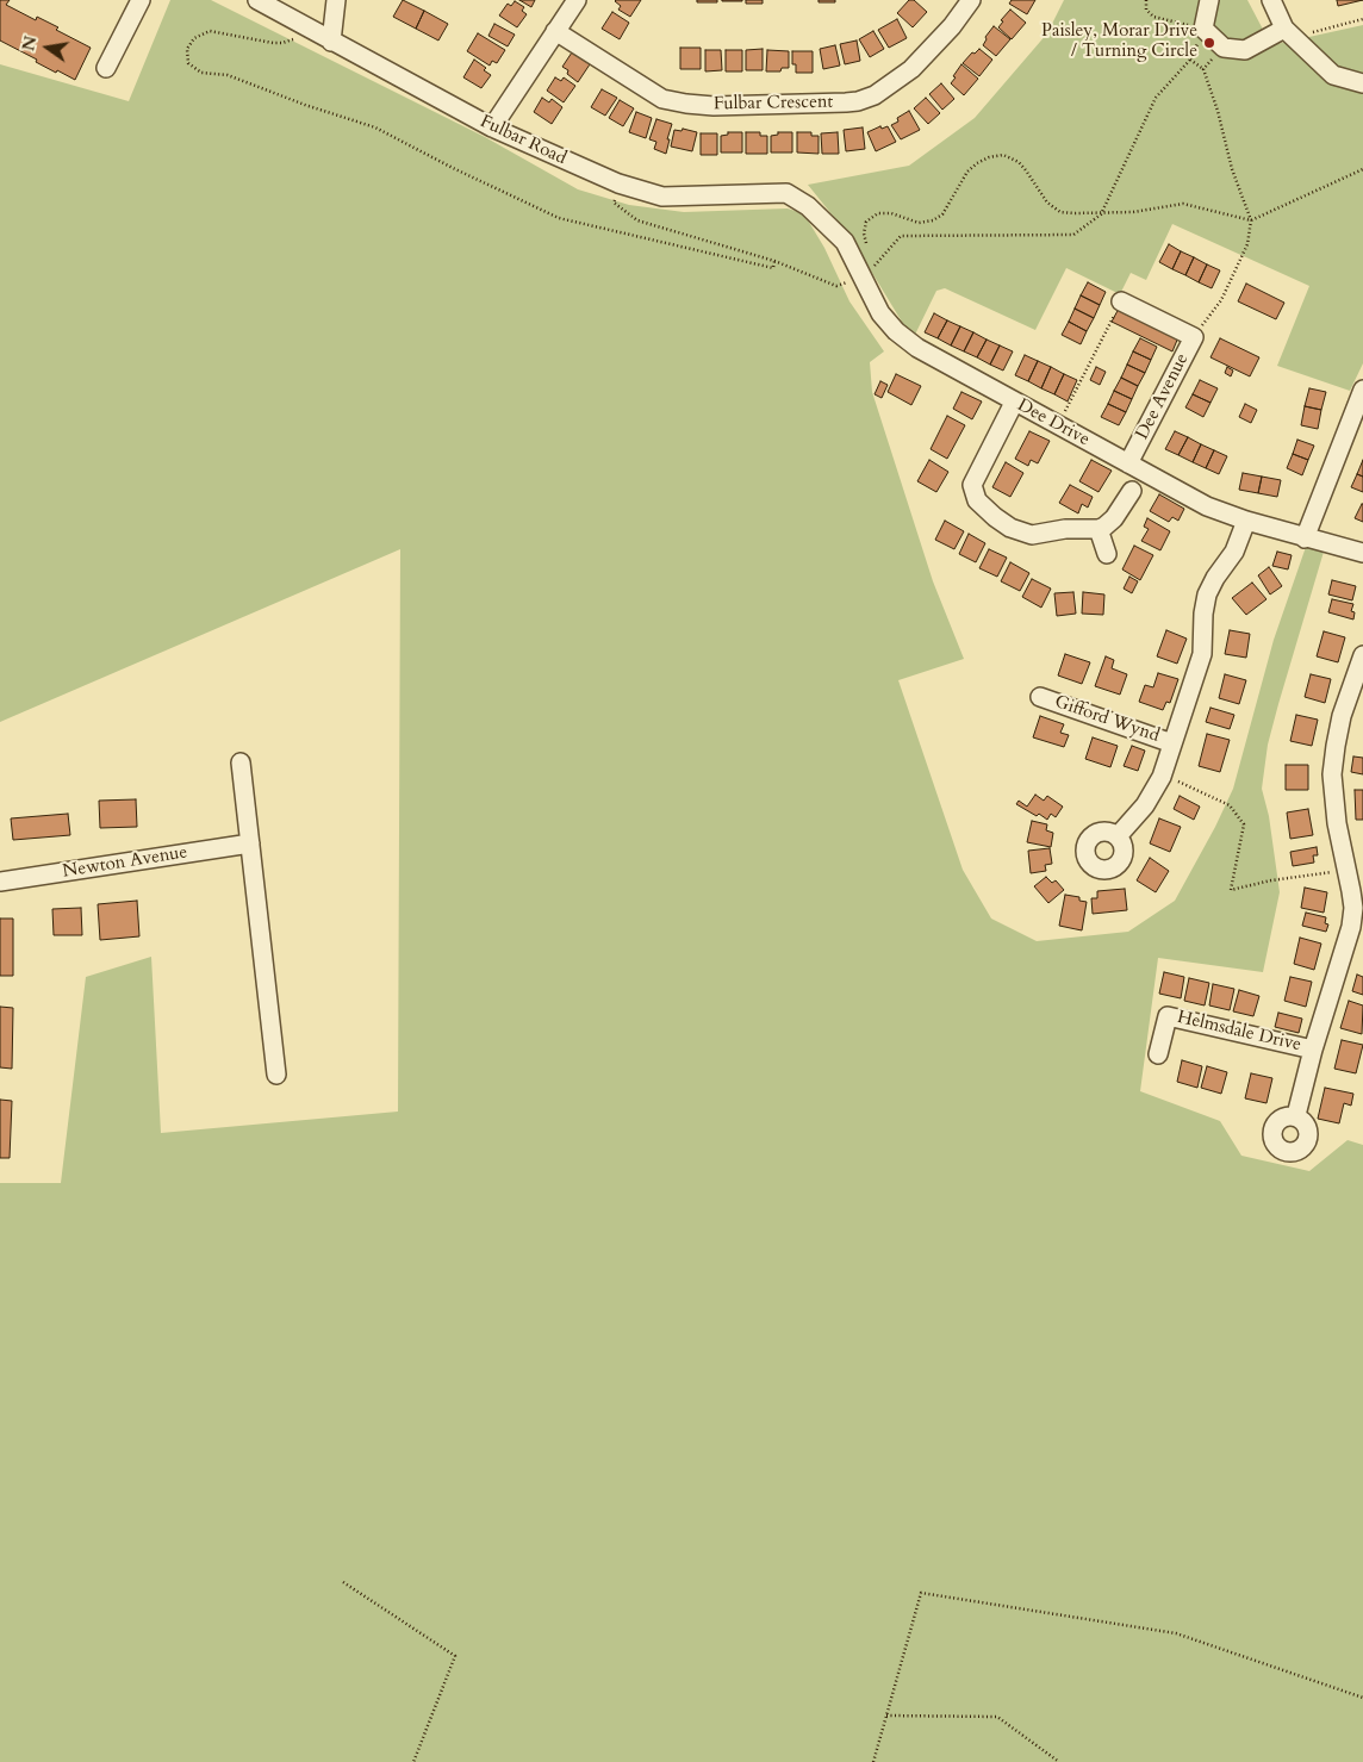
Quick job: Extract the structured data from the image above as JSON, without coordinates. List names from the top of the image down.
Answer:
{
  "streets": {
    "street": [
      "Fulbar Crescent",
      "Fulbar Road",
      "Dee Avenue",
      "Dee Drive",
      "Gifford Wynd",
      "Newton Avenue",
      "Helmsdale Drive"
    ]
  },
  "crossings": [
    ["Fulbar Road", "Dee Drive"],
    ["Dee Avenue", "Dee Drive"],
    ["Dee Drive", "Gifford Wynd"]
  ],
  "places": ["Paisley, Morar Drive / Turning Circle"],
  "north": "left"
}
